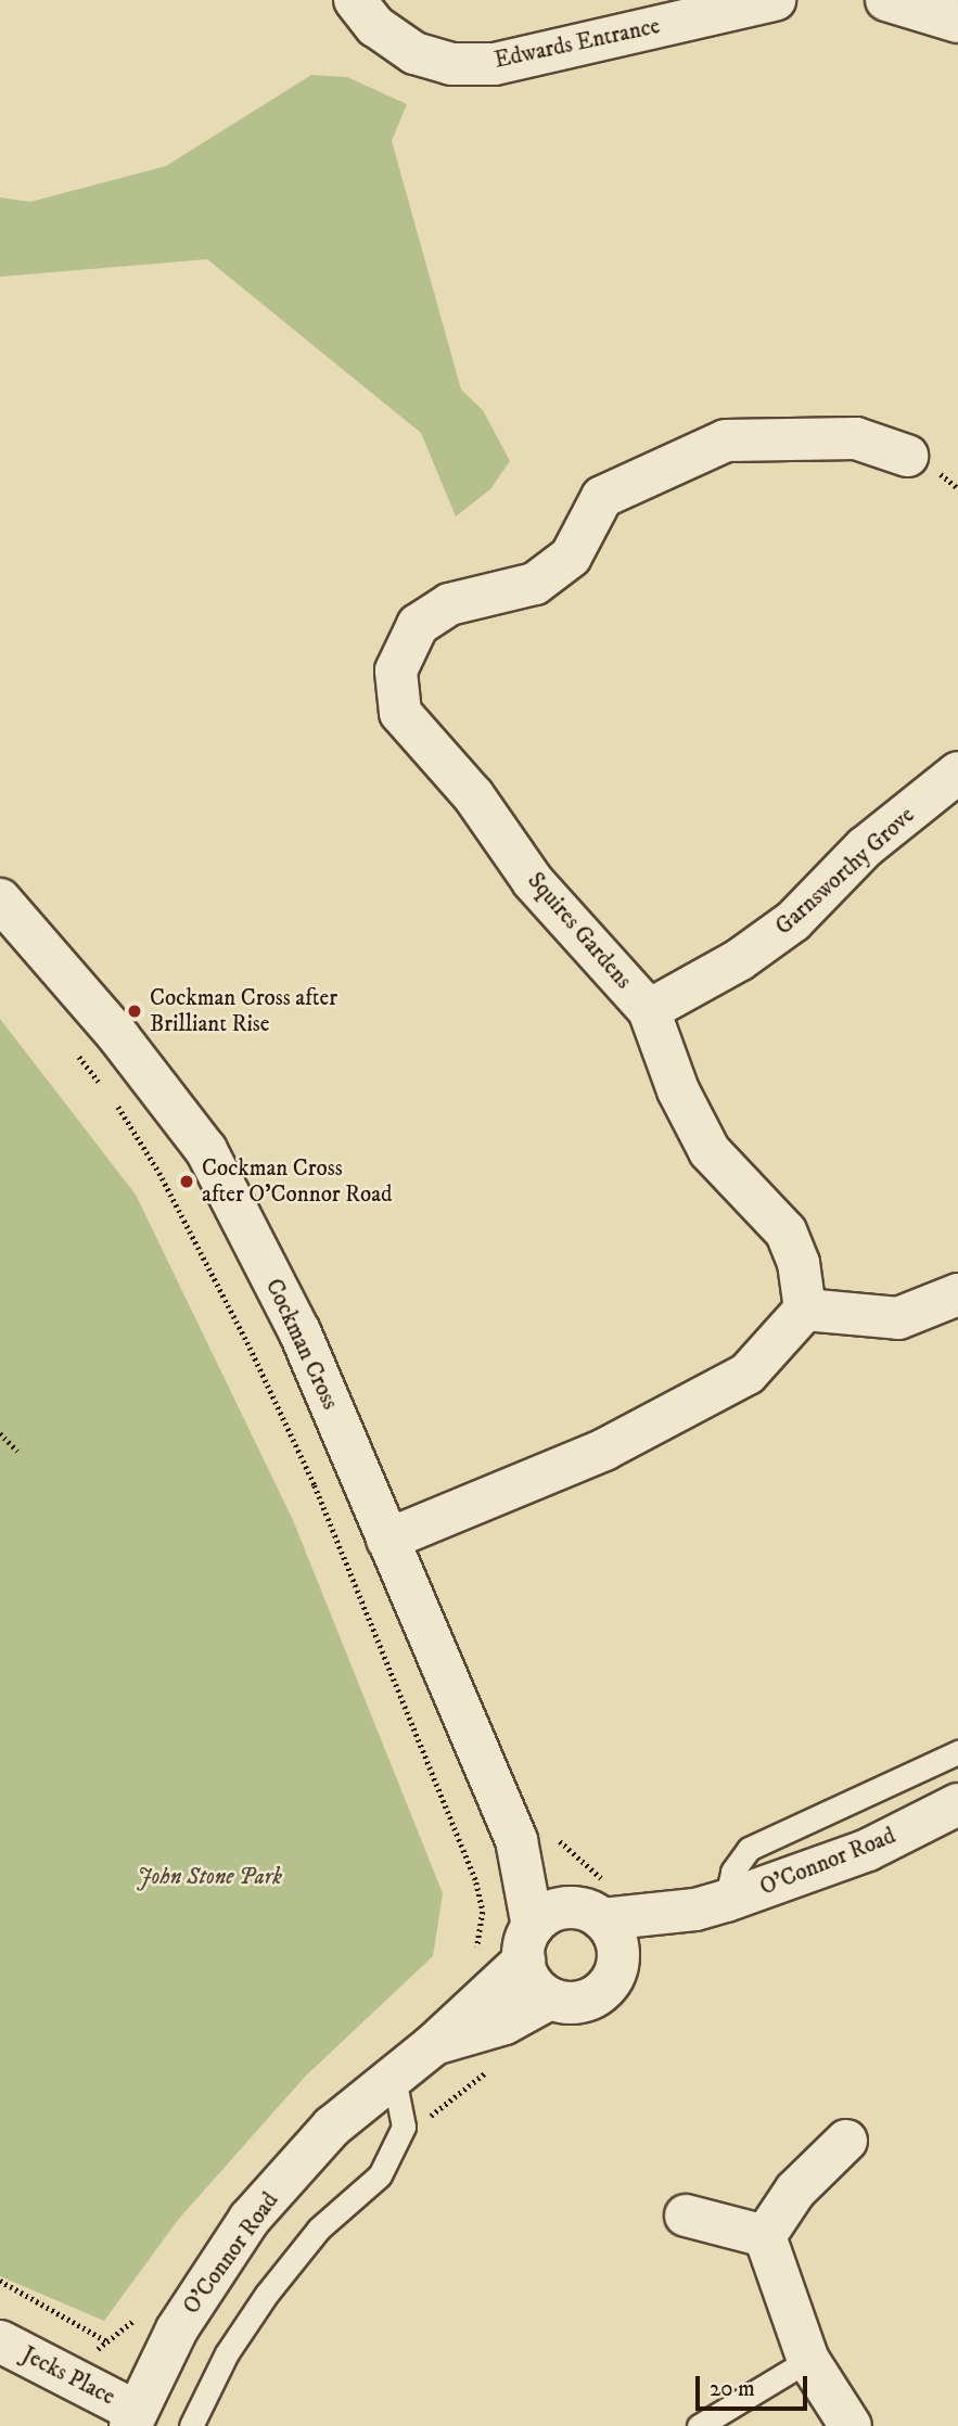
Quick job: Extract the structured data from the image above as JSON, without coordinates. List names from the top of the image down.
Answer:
{
  "streets": {
    "street": [
      "Edwards Entrance",
      "Garnsworthy Grove",
      "Squires Gardens",
      "Cockman Cross",
      "O'Connor Road",
      "Jecks Place"
    ]
  },
  "crossings": [
    ["Garnsworthy Grove", "Squires Gardens"],
    ["Cockman Cross", "O'Connor Road"],
    ["O'Connor Road", "Jecks Place"]
  ],
  "parks": ["John Stone Park"],
  "places": ["Cockman Cross after Brilliant Rise", "Cockman Cross after O'Connor Road"],
  "scale_bar": "20 m"
}
